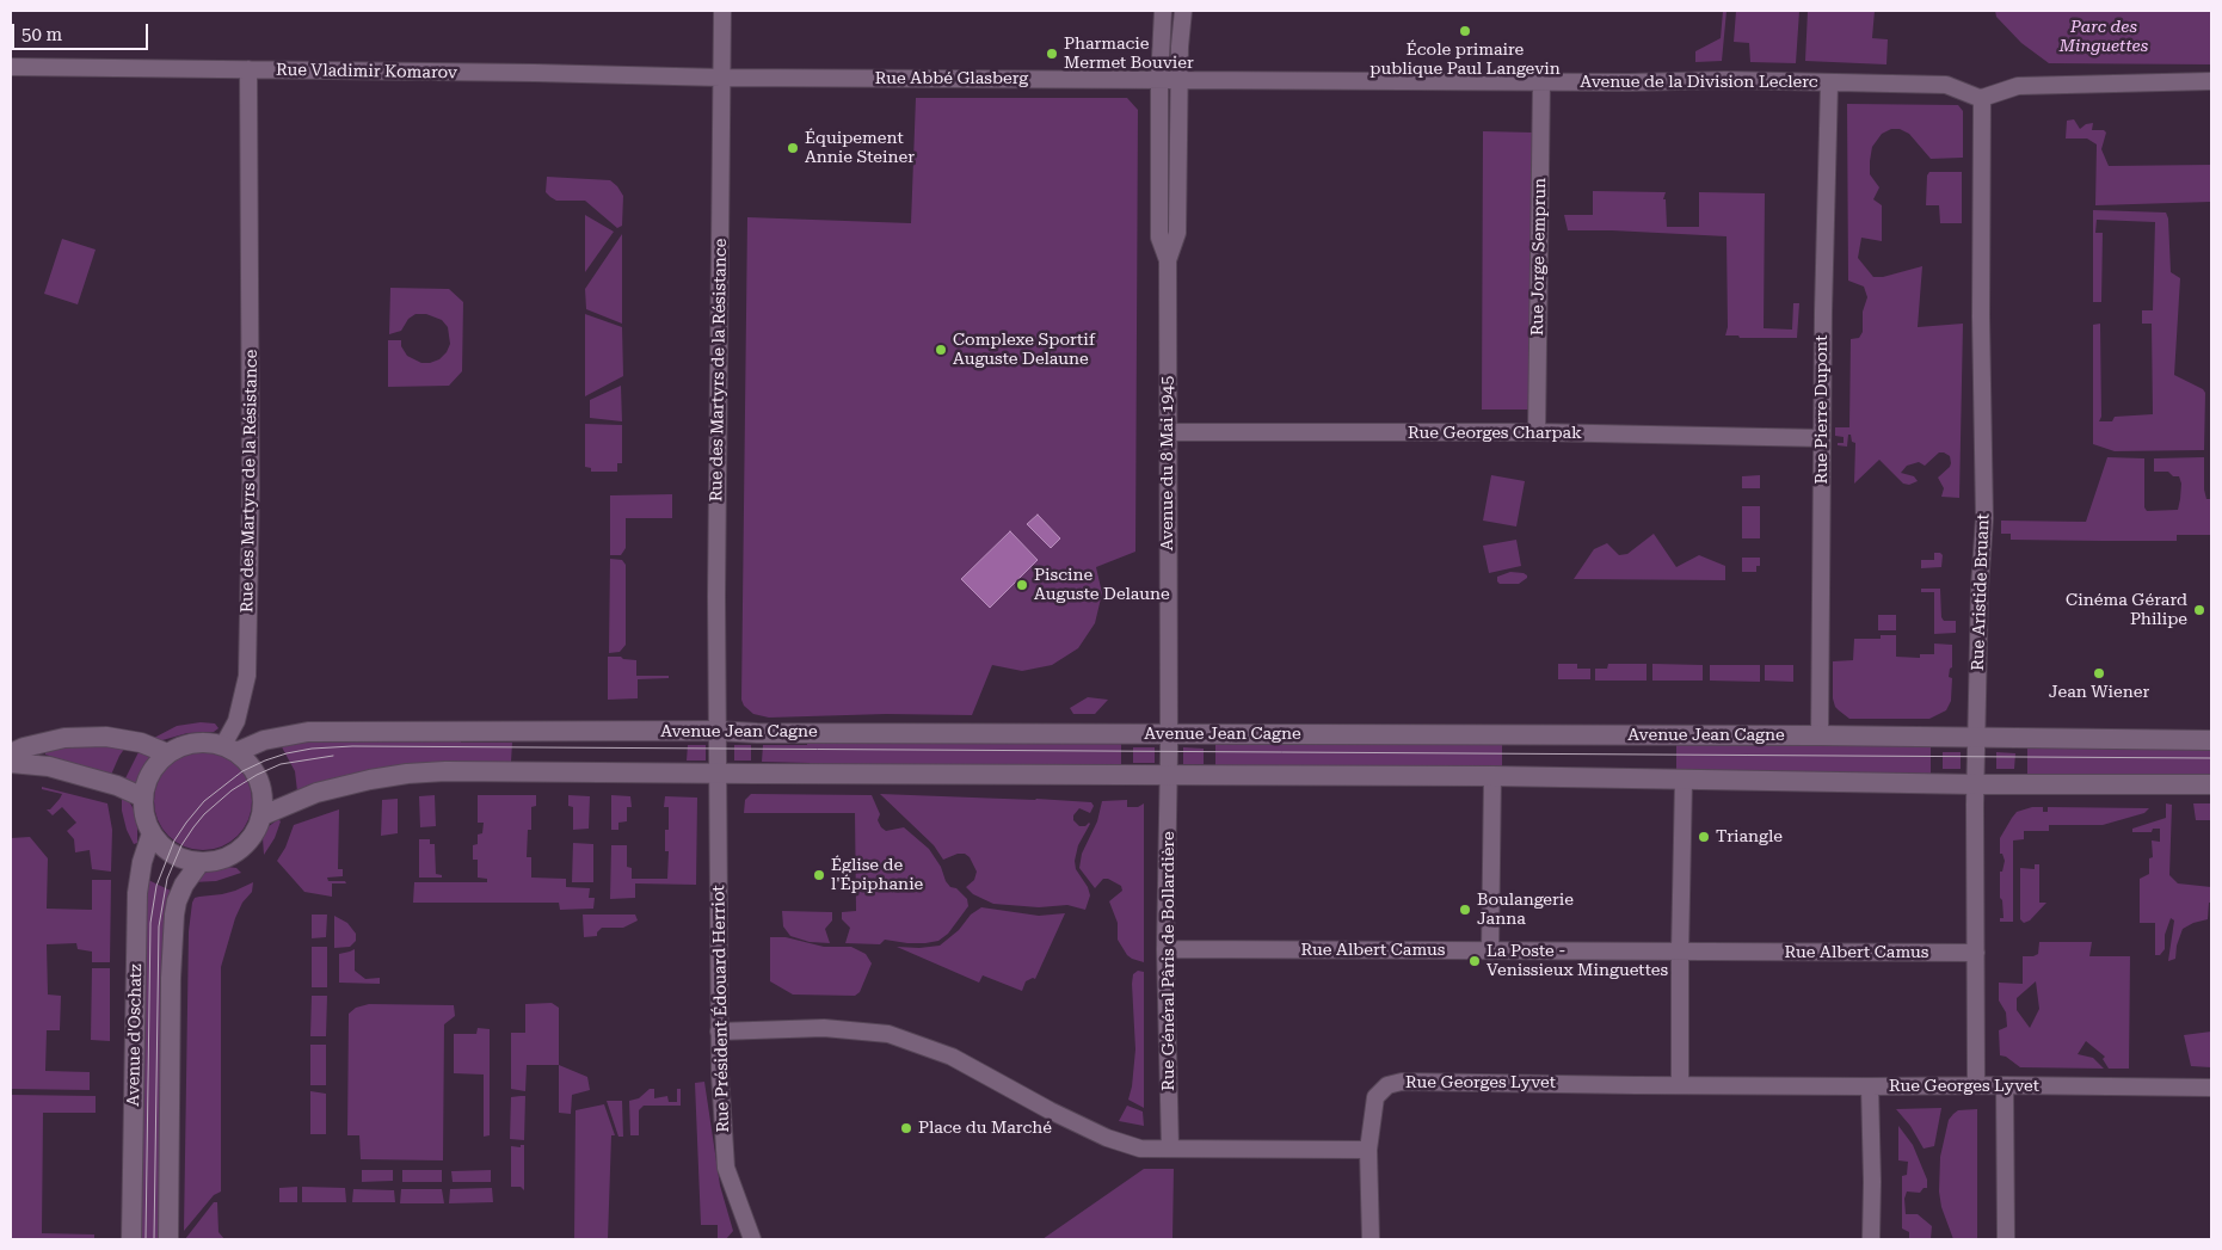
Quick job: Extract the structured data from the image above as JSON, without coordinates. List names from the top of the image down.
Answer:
{
  "streets": {
    "street": [
      "Rue Vladimir Komarov",
      "Rue Abbé Glasberg",
      "Avenue de la Division Leclerc",
      "Rue Jorge Semprun",
      "Rue des Martyrs de la Résistance",
      "Rue Pierre Dupont",
      "Rue Georges Charpak",
      "Avenue du 8 Mai 1945",
      "Rue Aristide Bruant",
      "Avenue Jean Cagne",
      "Rue Albert Camus",
      "Rue Général Pâris de Bollardière",
      "Rue Président Édouard Herriot",
      "Avenue d'Oschatz",
      "Rue Georges Lyvet"
    ]
  },
  "crossings": [
    ["Rue Vladimir Komarov", "Rue Abbé Glasberg"],
    ["Rue Vladimir Komarov", "Rue des Martyrs de la Résistance"],
    ["Rue Abbé Glasberg", "Avenue de la Division Leclerc"],
    ["Rue Abbé Glasberg", "Rue des Martyrs de la Résistance"],
    ["Rue Abbé Glasberg", "Avenue du 8 Mai 1945"],
    ["Avenue de la Division Leclerc", "Rue Jorge Semprun"],
    ["Avenue de la Division Leclerc", "Rue Pierre Dupont"],
    ["Avenue de la Division Leclerc", "Avenue du 8 Mai 1945"],
    ["Avenue de la Division Leclerc", "Rue Aristide Bruant"],
    ["Rue Jorge Semprun", "Rue Georges Charpak"],
    ["Rue des Martyrs de la Résistance", "Avenue Jean Cagne"],
    ["Rue des Martyrs de la Résistance", "Rue Président Édouard Herriot"],
    ["Rue des Martyrs de la Résistance", "Avenue d'Oschatz"],
    ["Rue Pierre Dupont", "Rue Georges Charpak"],
    ["Rue Pierre Dupont", "Avenue Jean Cagne"],
    ["Rue Georges Charpak", "Avenue du 8 Mai 1945"],
    ["Avenue du 8 Mai 1945", "Avenue Jean Cagne"],
    ["Avenue du 8 Mai 1945", "Rue Général Pâris de Bollardière"],
    ["Rue Aristide Bruant", "Avenue Jean Cagne"],
    ["Rue Aristide Bruant", "Rue Albert Camus"],
    ["Rue Aristide Bruant", "Rue Georges Lyvet"],
    ["Avenue Jean Cagne", "Avenue d'Oschatz"],
    ["Rue Albert Camus", "Rue Général Pâris de Bollardière"]
  ],
  "parks": ["Parc des Minguettes"],
  "places": [
    "École primaire publique Paul Langevin",
    "Pharmacie Mermet Bouvier",
    "Équipement Annie Steiner",
    "Complexe Sportif Auguste Delaune",
    "Piscine Auguste Delaune",
    "Cinéma Gérard Philipe",
    "Jean Wiener",
    "Triangle",
    "Église de l'Épiphanie",
    "Boulangerie Janna",
    "La Poste - Venissieux Minguettes",
    "Place du Marché"
  ],
  "scale_bar": "50 m"
}
